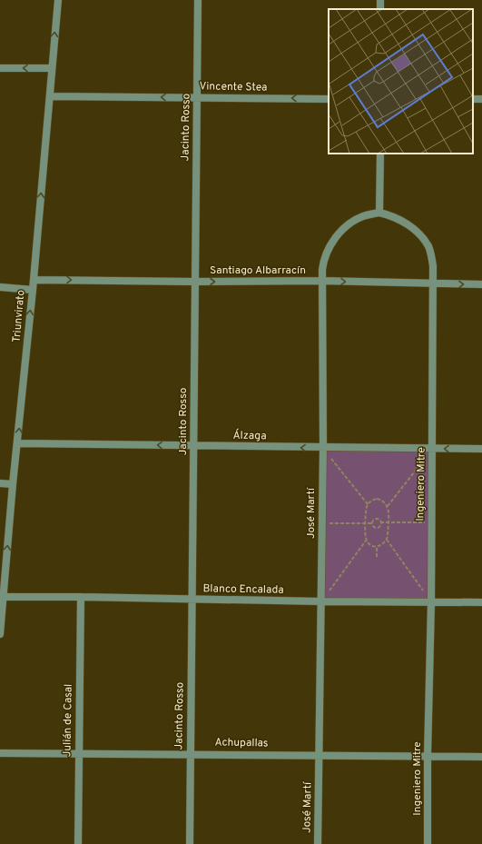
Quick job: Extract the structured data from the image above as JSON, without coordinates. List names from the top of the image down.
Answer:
{
  "streets": {
    "street": [
      "Vincente Stea",
      "Jacinto Rosso",
      "Santiago Albarracín",
      "Triunvirato",
      "Álzaga",
      "Ingeniero Mitre",
      "José Martí",
      "Blanco Encalada",
      "Julián de Casal",
      "Achupallas"
    ]
  },
  "crossings": [
    ["Vincente Stea", "Jacinto Rosso"],
    ["Vincente Stea", "Triunvirato"],
    ["Jacinto Rosso", "Santiago Albarracín"],
    ["Jacinto Rosso", "Álzaga"],
    ["Jacinto Rosso", "Blanco Encalada"],
    ["Jacinto Rosso", "Achupallas"],
    ["Santiago Albarracín", "Triunvirato"],
    ["Santiago Albarracín", "Ingeniero Mitre"],
    ["Santiago Albarracín", "José Martí"],
    ["Triunvirato", "Álzaga"],
    ["Triunvirato", "Blanco Encalada"],
    ["Álzaga", "Ingeniero Mitre"],
    ["Álzaga", "José Martí"],
    ["Ingeniero Mitre", "José Martí"],
    ["Ingeniero Mitre", "Blanco Encalada"],
    ["Ingeniero Mitre", "Achupallas"],
    ["José Martí", "Blanco Encalada"],
    ["José Martí", "Achupallas"],
    ["Blanco Encalada", "Julián de Casal"],
    ["Julián de Casal", "Achupallas"]
  ],
  "one_way": [
    "Vincente Stea",
    "Santiago Albarracín",
    "Triunvirato",
    "Álzaga"
  ]
}
